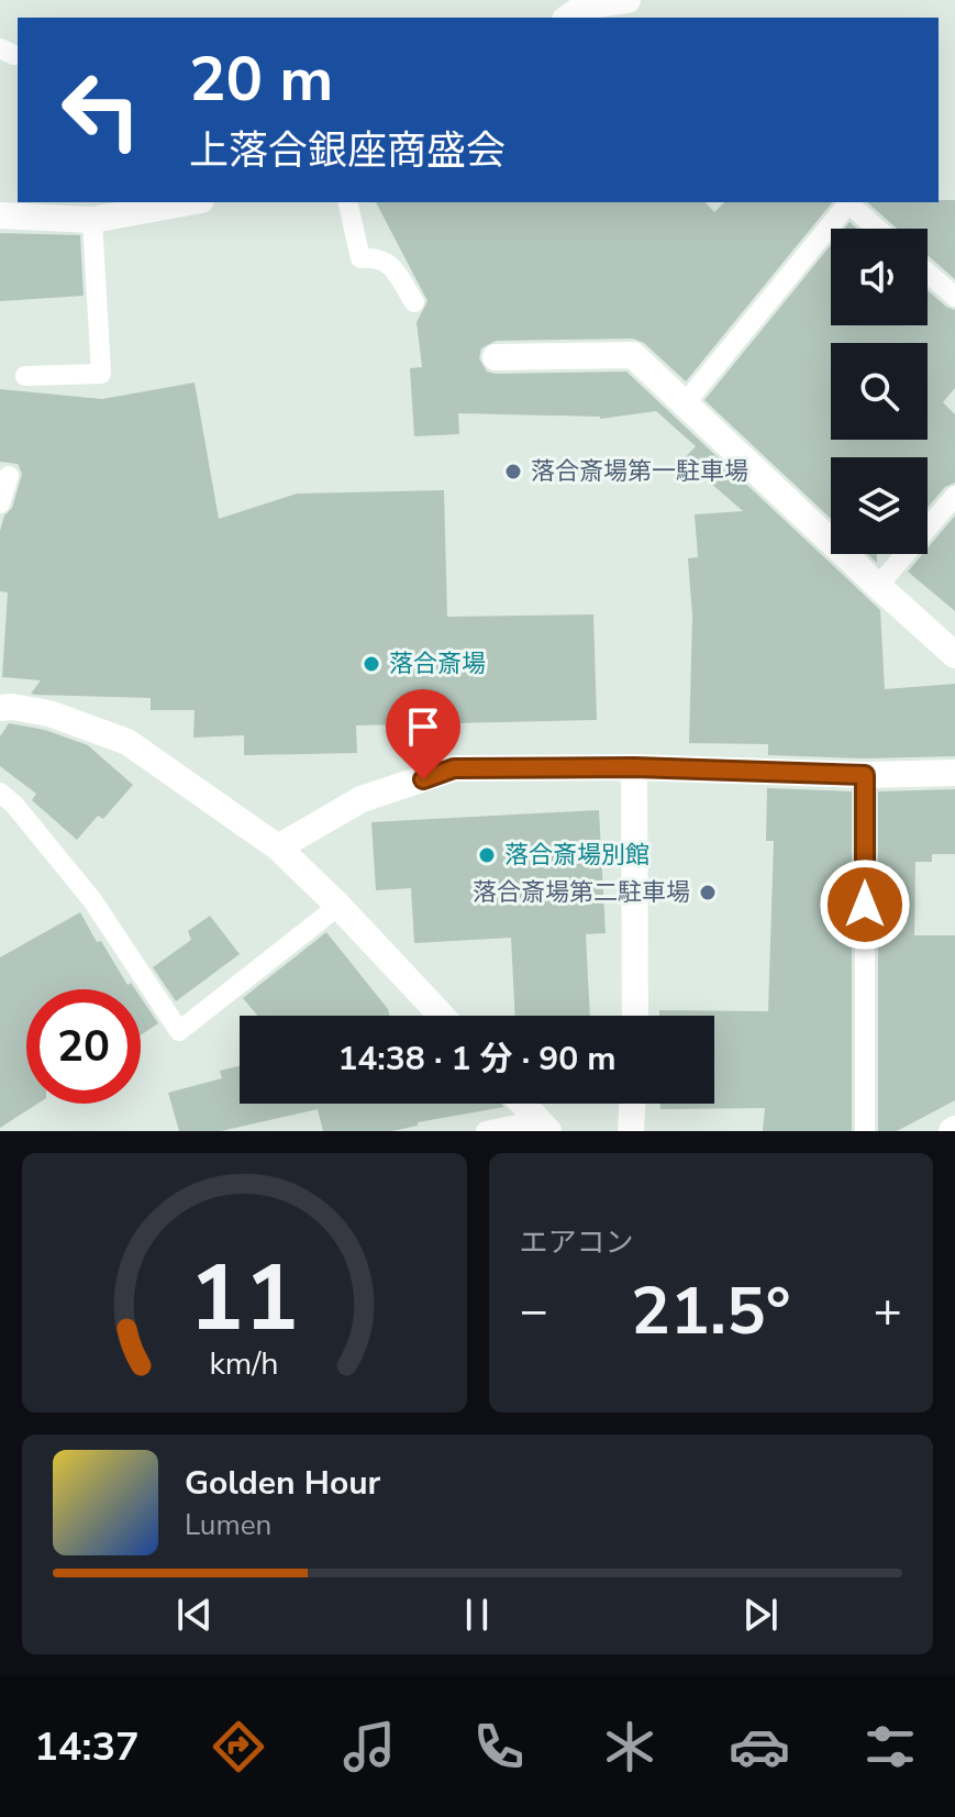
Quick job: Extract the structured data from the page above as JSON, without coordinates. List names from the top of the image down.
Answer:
{
  "places": [
    "落合斎場第一駐車場",
    "落合斎場",
    "落合斎場別館",
    "落合斎場第二駐車場"
  ],
  "page": {
    "turn": ["20 m", "上落合銀座商盛会"],
    "limit": "20",
    "trip": "14:38 · 1 分 · 90 m",
    "tile": "エアコン",
    "heat": ["−", "21.5°", "+"],
    "song": ["Golden Hour", "Lumen"],
    "tabs": "14:37",
    "gauge": ["11", "km/h"]
  }
}
